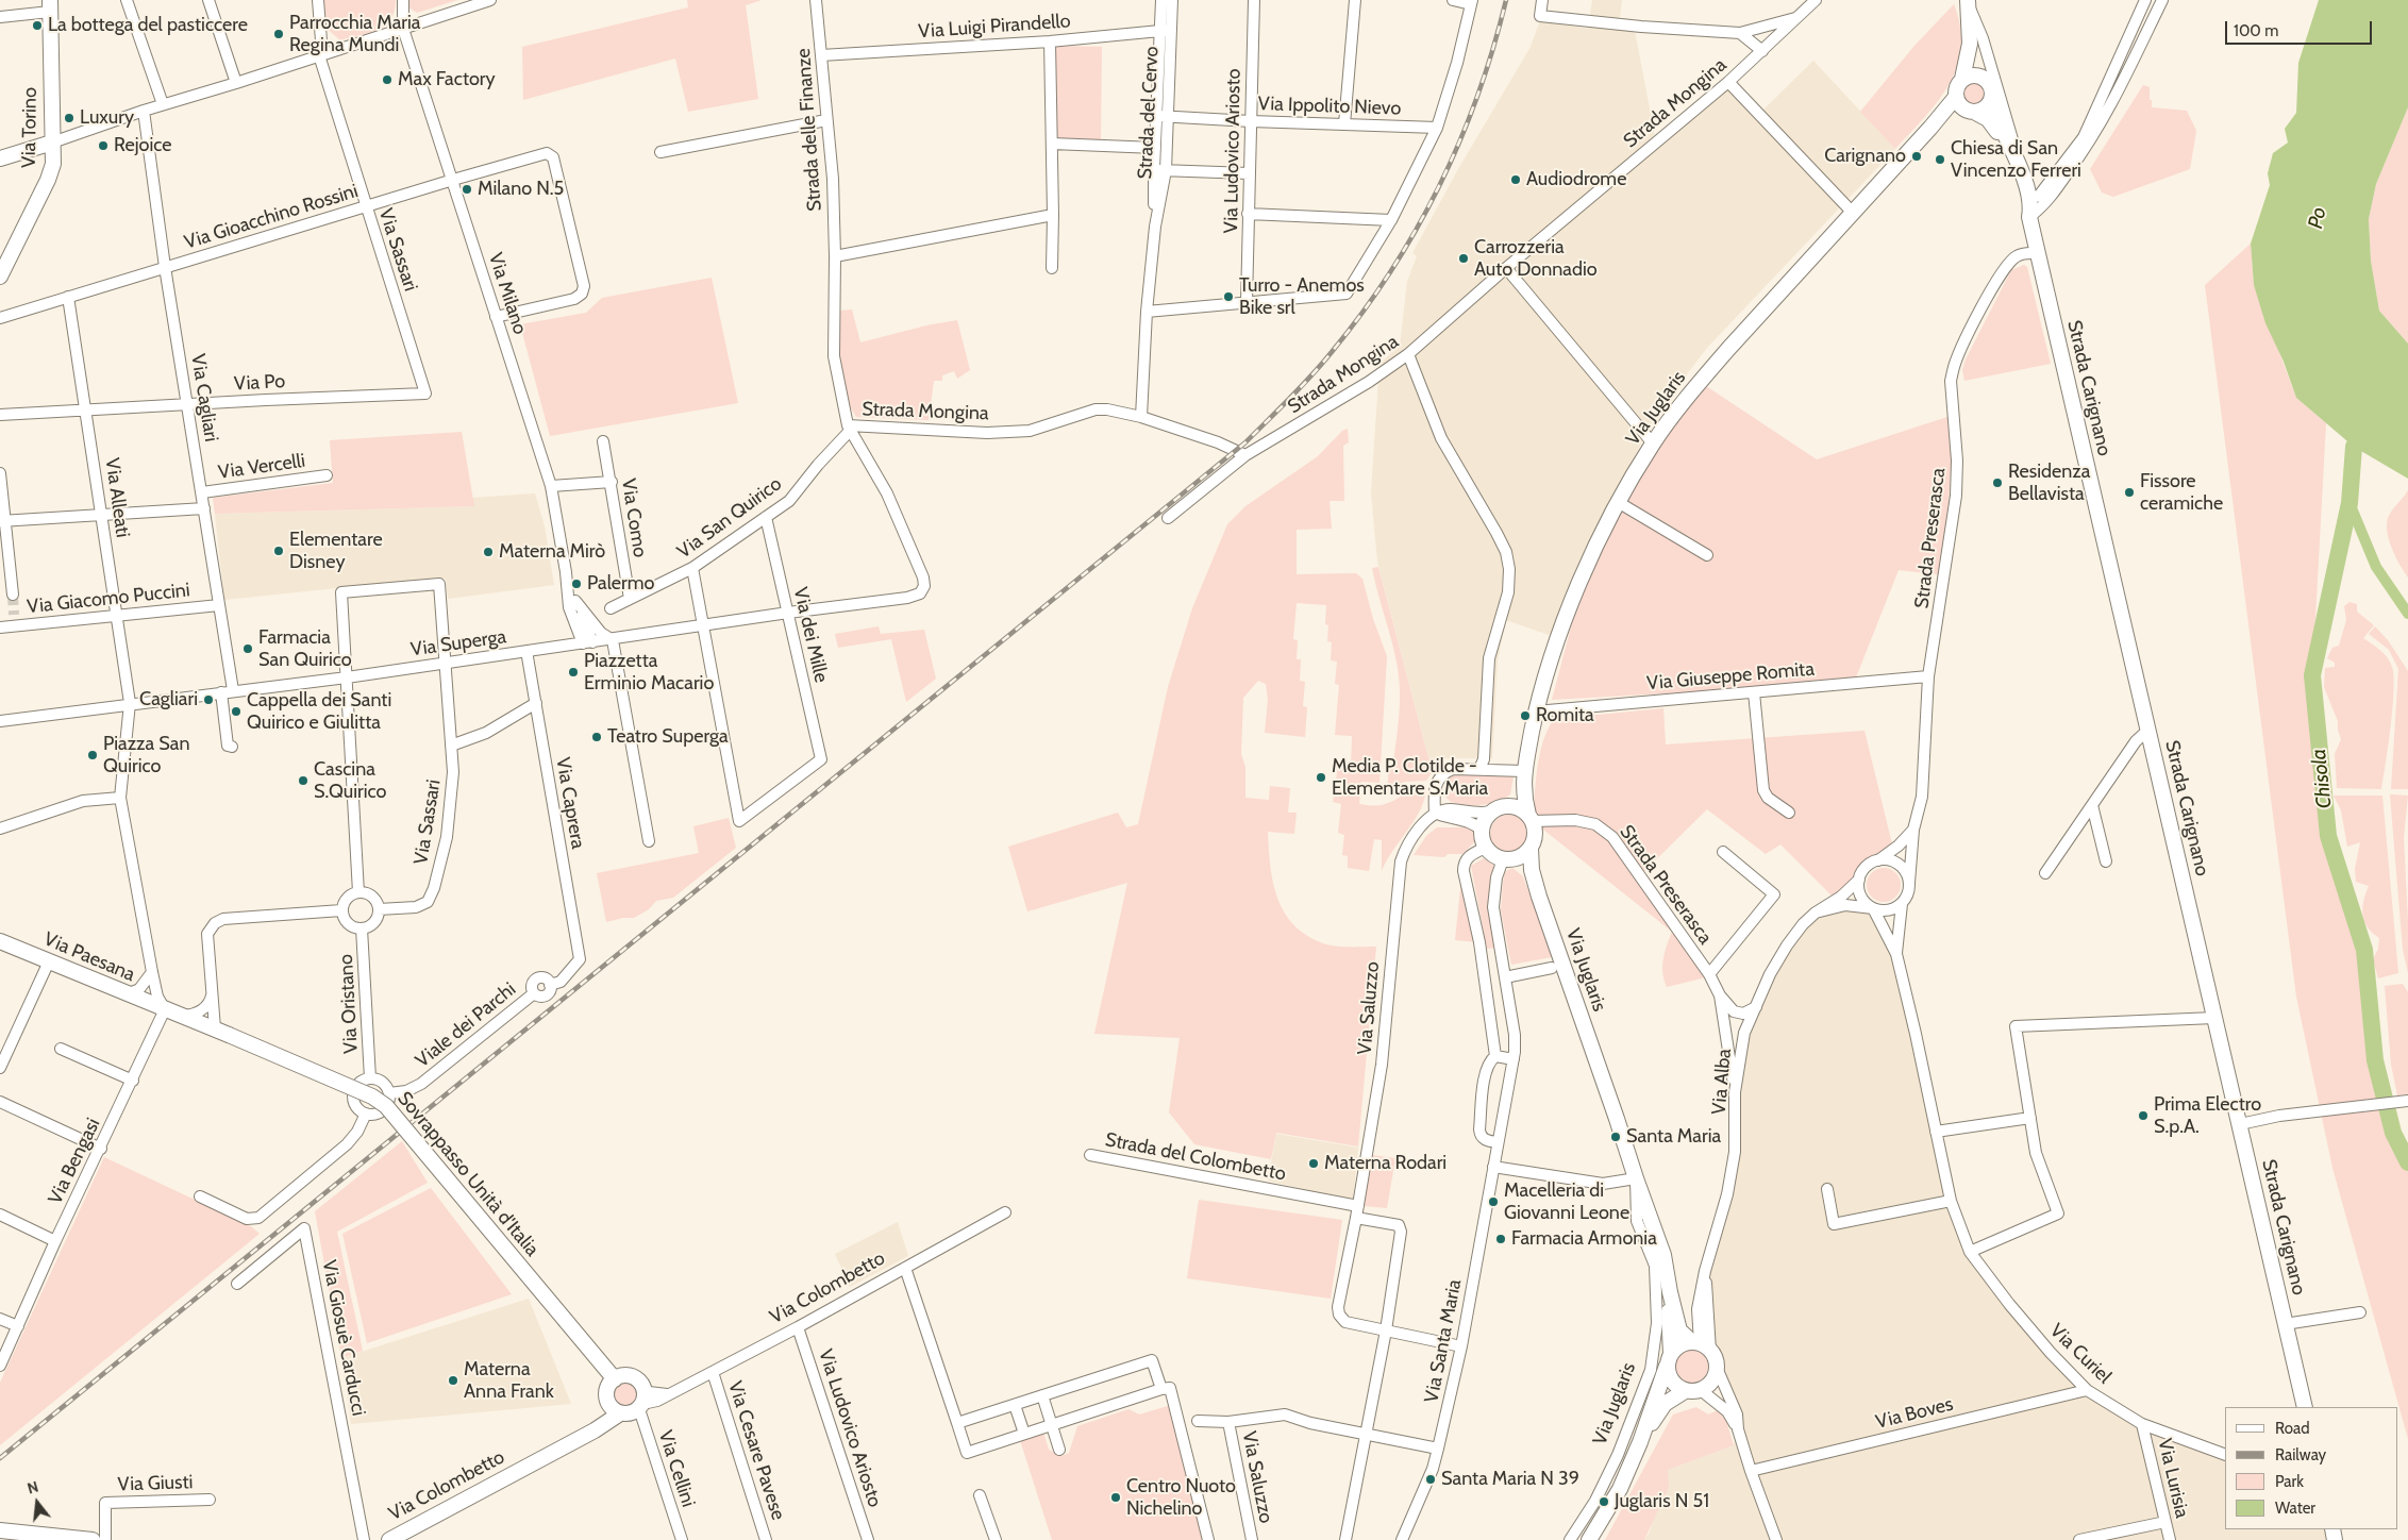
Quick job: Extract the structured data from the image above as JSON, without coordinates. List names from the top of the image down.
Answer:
{
  "streets": {
    "street": [
      "Via Luigi Pirandello",
      "Strada Mongina",
      "Via Ippolito Nievo",
      "Strada del Cervo",
      "Via Torino",
      "Strada delle Finanze",
      "Via Ludovico Ariosto",
      "Via Gioacchino Rossini",
      "Via Sassari",
      "Via Milano",
      "Via Po",
      "Strada Carignano",
      "Via Cagliari",
      "Via Juglaris",
      "Via Vercelli",
      "Via Alleati",
      "Via Como",
      "Via San Quirico",
      "Strada Preserasca",
      "Via Giacomo Puccini",
      "Via dei Mille",
      "Via Superga",
      "Via Giuseppe Romita",
      "Via Caprera",
      "Via Paesana",
      "Via Oristano",
      "Via Saluzzo",
      "Viale dei Parchi",
      "Via Alba",
      "Strada del Colombetto",
      "Via Bengasi",
      "Sovrappasso Unità d'Italia",
      "Via Colombetto",
      "Via Giosuè Carducci",
      "Via Santa Maria",
      "Via Curiel",
      "Via Boves",
      "Via Cesare Pavese",
      "Via Cellini",
      "Via Lurisia",
      "Via Giusti"
    ]
  },
  "crossings": [
    ["Via Luigi Pirandello", "Strada del Cervo"],
    ["Via Luigi Pirandello", "Strada delle Finanze"],
    ["Strada Mongina", "Strada del Cervo"],
    ["Strada Mongina", "Strada delle Finanze"],
    ["Strada Mongina", "Via San Quirico"],
    ["Via Ippolito Nievo", "Strada del Cervo"],
    ["Via Ippolito Nievo", "Via Ludovico Ariosto"],
    ["Strada delle Finanze", "Via San Quirico"],
    ["Strada delle Finanze", "Via Superga"],
    ["Via Ludovico Ariosto", "Via Colombetto"],
    ["Via Gioacchino Rossini", "Via Sassari"],
    ["Via Gioacchino Rossini", "Via Milano"],
    ["Via Gioacchino Rossini", "Via Cagliari"],
    ["Via Gioacchino Rossini", "Via Alleati"],
    ["Via Sassari", "Via Po"],
    ["Via Sassari", "Via Superga"],
    ["Via Sassari", "Via Oristano"],
    ["Via Milano", "Via Superga"],
    ["Via Po", "Via Cagliari"],
    ["Via Po", "Via Alleati"],
    ["Strada Carignano", "Via Juglaris"],
    ["Strada Carignano", "Strada Preserasca"],
    ["Via Cagliari", "Via Vercelli"],
    ["Via Cagliari", "Via Giacomo Puccini"],
    ["Via Cagliari", "Via Superga"],
    ["Via Juglaris", "Strada Preserasca"],
    ["Via Juglaris", "Via Giuseppe Romita"],
    ["Via Juglaris", "Via Alba"],
    ["Via Juglaris", "Via Santa Maria"],
    ["Via Alleati", "Via Giacomo Puccini"],
    ["Via Alleati", "Via Superga"],
    ["Via Como", "Via San Quirico"],
    ["Via San Quirico", "Via dei Mille"],
    ["Strada Preserasca", "Via Giuseppe Romita"],
    ["Strada Preserasca", "Via Alba"],
    ["Strada Preserasca", "Via Santa Maria"],
    ["Strada Preserasca", "Via Curiel"],
    ["Via dei Mille", "Via Superga"],
    ["Via Superga", "Via Caprera"],
    ["Via Caprera", "Viale dei Parchi"],
    ["Via Paesana", "Via Bengasi"],
    ["Via Paesana", "Sovrappasso Unità d'Italia"],
    ["Via Oristano", "Viale dei Parchi"],
    ["Via Saluzzo", "Strada del Colombetto"],
    ["Via Saluzzo", "Via Santa Maria"],
    ["Via Alba", "Via Curiel"],
    ["Via Bengasi", "Sovrappasso Unità d'Italia"],
    ["Sovrappasso Unità d'Italia", "Via Colombetto"],
    ["Sovrappasso Unità d'Italia", "Via Cellini"],
    ["Via Colombetto", "Via Cesare Pavese"],
    ["Via Colombetto", "Via Cellini"],
    ["Via Curiel", "Via Boves"],
    ["Via Curiel", "Via Lurisia"]
  ],
  "water": ["Po", "Chisola"],
  "places": [
    "La bottega del pasticcere",
    "Parrocchia Maria Regina Mundi",
    "Max Factory",
    "Luxury",
    "Rejoice",
    "Carignano",
    "Chiesa di San Vincenzo Ferreri",
    "Audiodrome",
    "Milano N.5",
    "Carrozzeria Auto Donnadio",
    "Turro - Anemos Bike srl",
    "Residenza Bellavista",
    "Fissore ceramiche",
    "Elementare Disney",
    "Materna Mirò",
    "Palermo",
    "Farmacia San Quirico",
    "Piazzetta Erminio Macario",
    "Cagliari",
    "Cappella dei Santi Quirico e Giulitta",
    "Romita",
    "Teatro Superga",
    "Piazza San Quirico",
    "Media P. Clotilde - Elementare S.Maria",
    "Cascina S.Quirico",
    "Prima Electro S.p.A.",
    "Santa Maria",
    "Materna Rodari",
    "Macelleria di Giovanni Leone",
    "Farmacia Armonia",
    "Materna Anna Frank",
    "Santa Maria N 39",
    "Centro Nuoto Nichelino",
    "Juglaris N 51"
  ],
  "legend": [
    "Road",
    "Railway",
    "Park",
    "Water"
  ],
  "scale_bar": "100 m",
  "north": "top"
}
